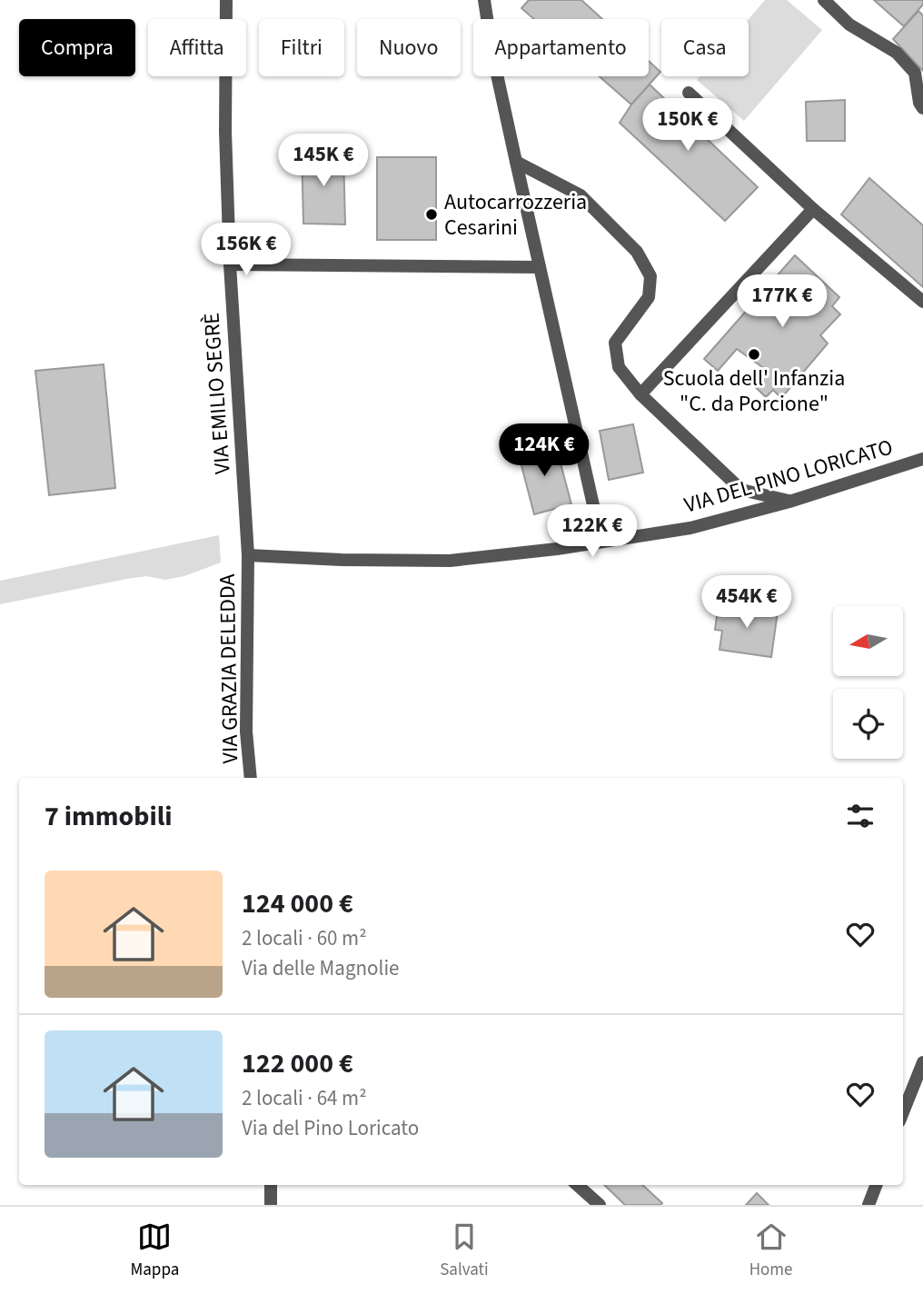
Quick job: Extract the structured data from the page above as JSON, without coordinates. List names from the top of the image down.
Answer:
{
  "streets": {
    "street": ["VIA EMILIO SEGRÈ", "VIA DEL PINO LORICATO", "VIA GRAZIA DELEDDA"]
  },
  "crossings": [
    ["VIA EMILIO SEGRÈ", "VIA DEL PINO LORICATO"],
    ["VIA EMILIO SEGRÈ", "VIA GRAZIA DELEDDA"],
    ["VIA DEL PINO LORICATO", "VIA GRAZIA DELEDDA"]
  ],
  "places": ["Autocarrozzeria Cesarini", "Scuola dell' Infanzia \"C. da Porcione\""],
  "north": "left",
  "page": {
    "chip": [
      "Compra",
      "Affitta",
      "Filtri",
      "Nuovo",
      "Appartamento",
      "Casa"
    ],
    "price": [
      "150K €",
      "145K €",
      "156K €",
      "177K €",
      "124K €",
      "122K €",
      "454K €"
    ],
    "heading": "7 immobili",
    "list": [
      {
        "name": "124 000 €",
        "note": "2 locali · 60 m² · Via delle Magnolie"
      },
      {
        "name": "122 000 €",
        "note": "2 locali · 64 m² · Via del Pino Loricato"
      }
    ],
    "tabs": ["Mappa", "Salvati", "Home"]
  }
}
